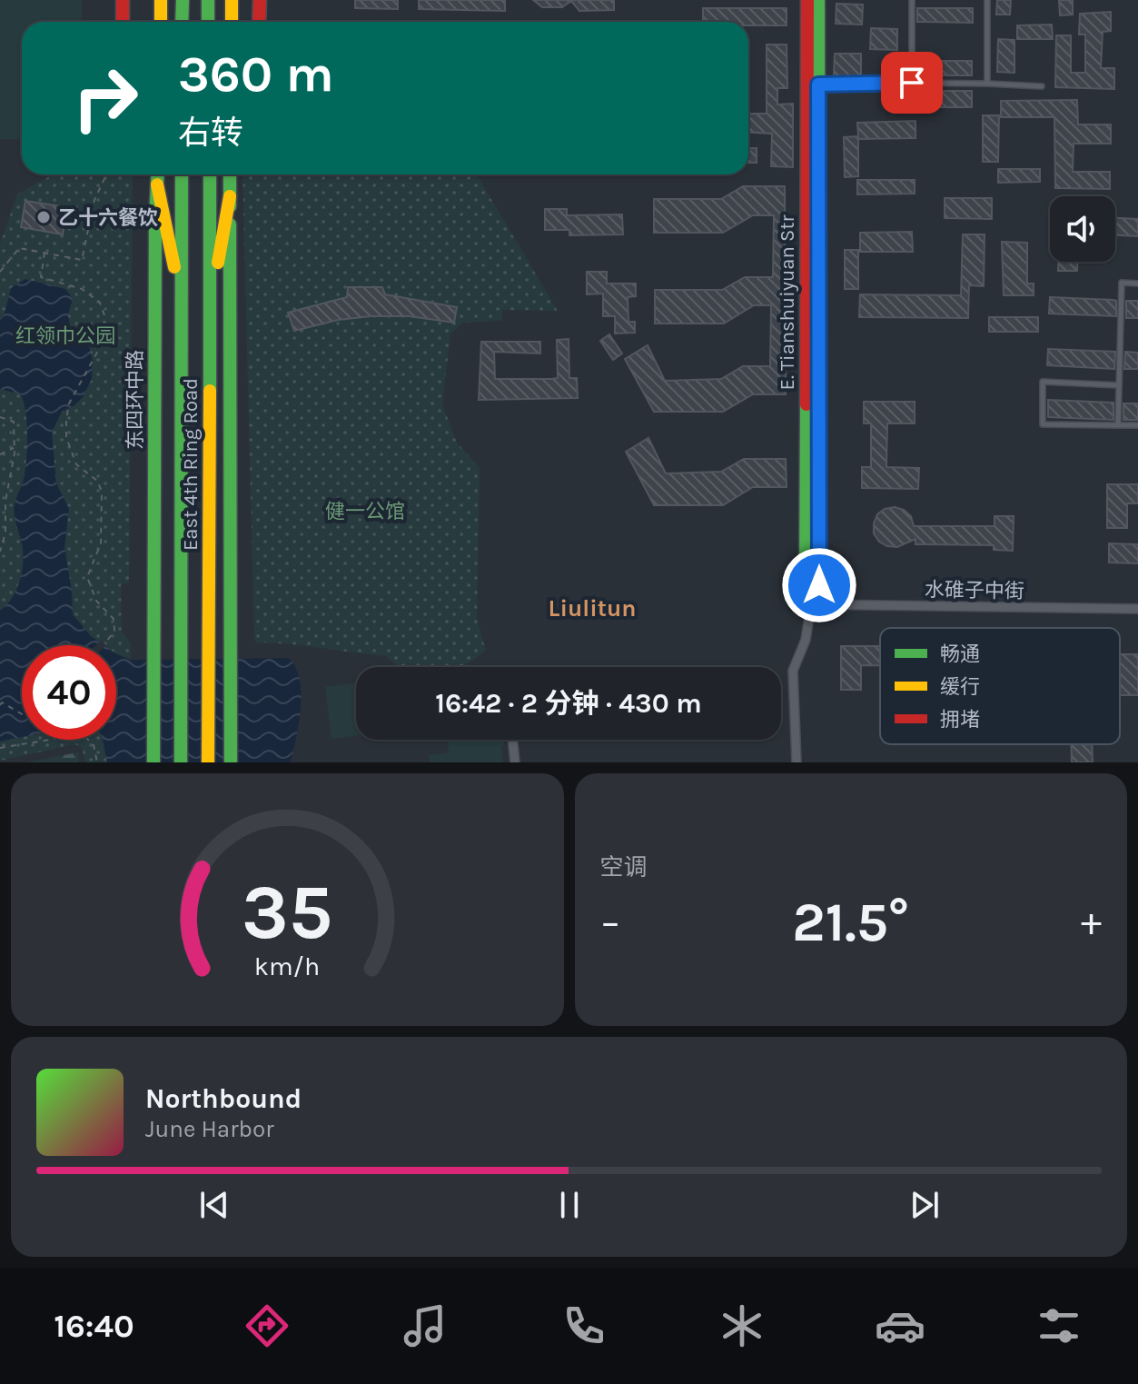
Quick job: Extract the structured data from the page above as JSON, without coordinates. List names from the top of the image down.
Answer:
{
  "streets": {
    "main road": ["E. Tianshuiyuan Str", "东四环中路", "East 4th Ring Road"],
    "street": ["水碓子中街"]
  },
  "crossings": [
    ["E. Tianshuiyuan Str", "水碓子中街"]
  ],
  "districts": ["Liulitun"],
  "parks": ["红领巾公园", "健一公馆"],
  "places": ["乙十六餐饮"],
  "legend": ["畅通", "缓行", "拥堵"],
  "page": {
    "turn": ["360 m", "右转"],
    "limit": "40",
    "trip": "16:42 · 2 分钟 · 430 m",
    "tile": "空调",
    "heat": ["−", "21.5°", "+"],
    "song": ["Northbound", "June Harbor"],
    "tabs": "16:40",
    "gauge": ["35", "km/h"]
  }
}
